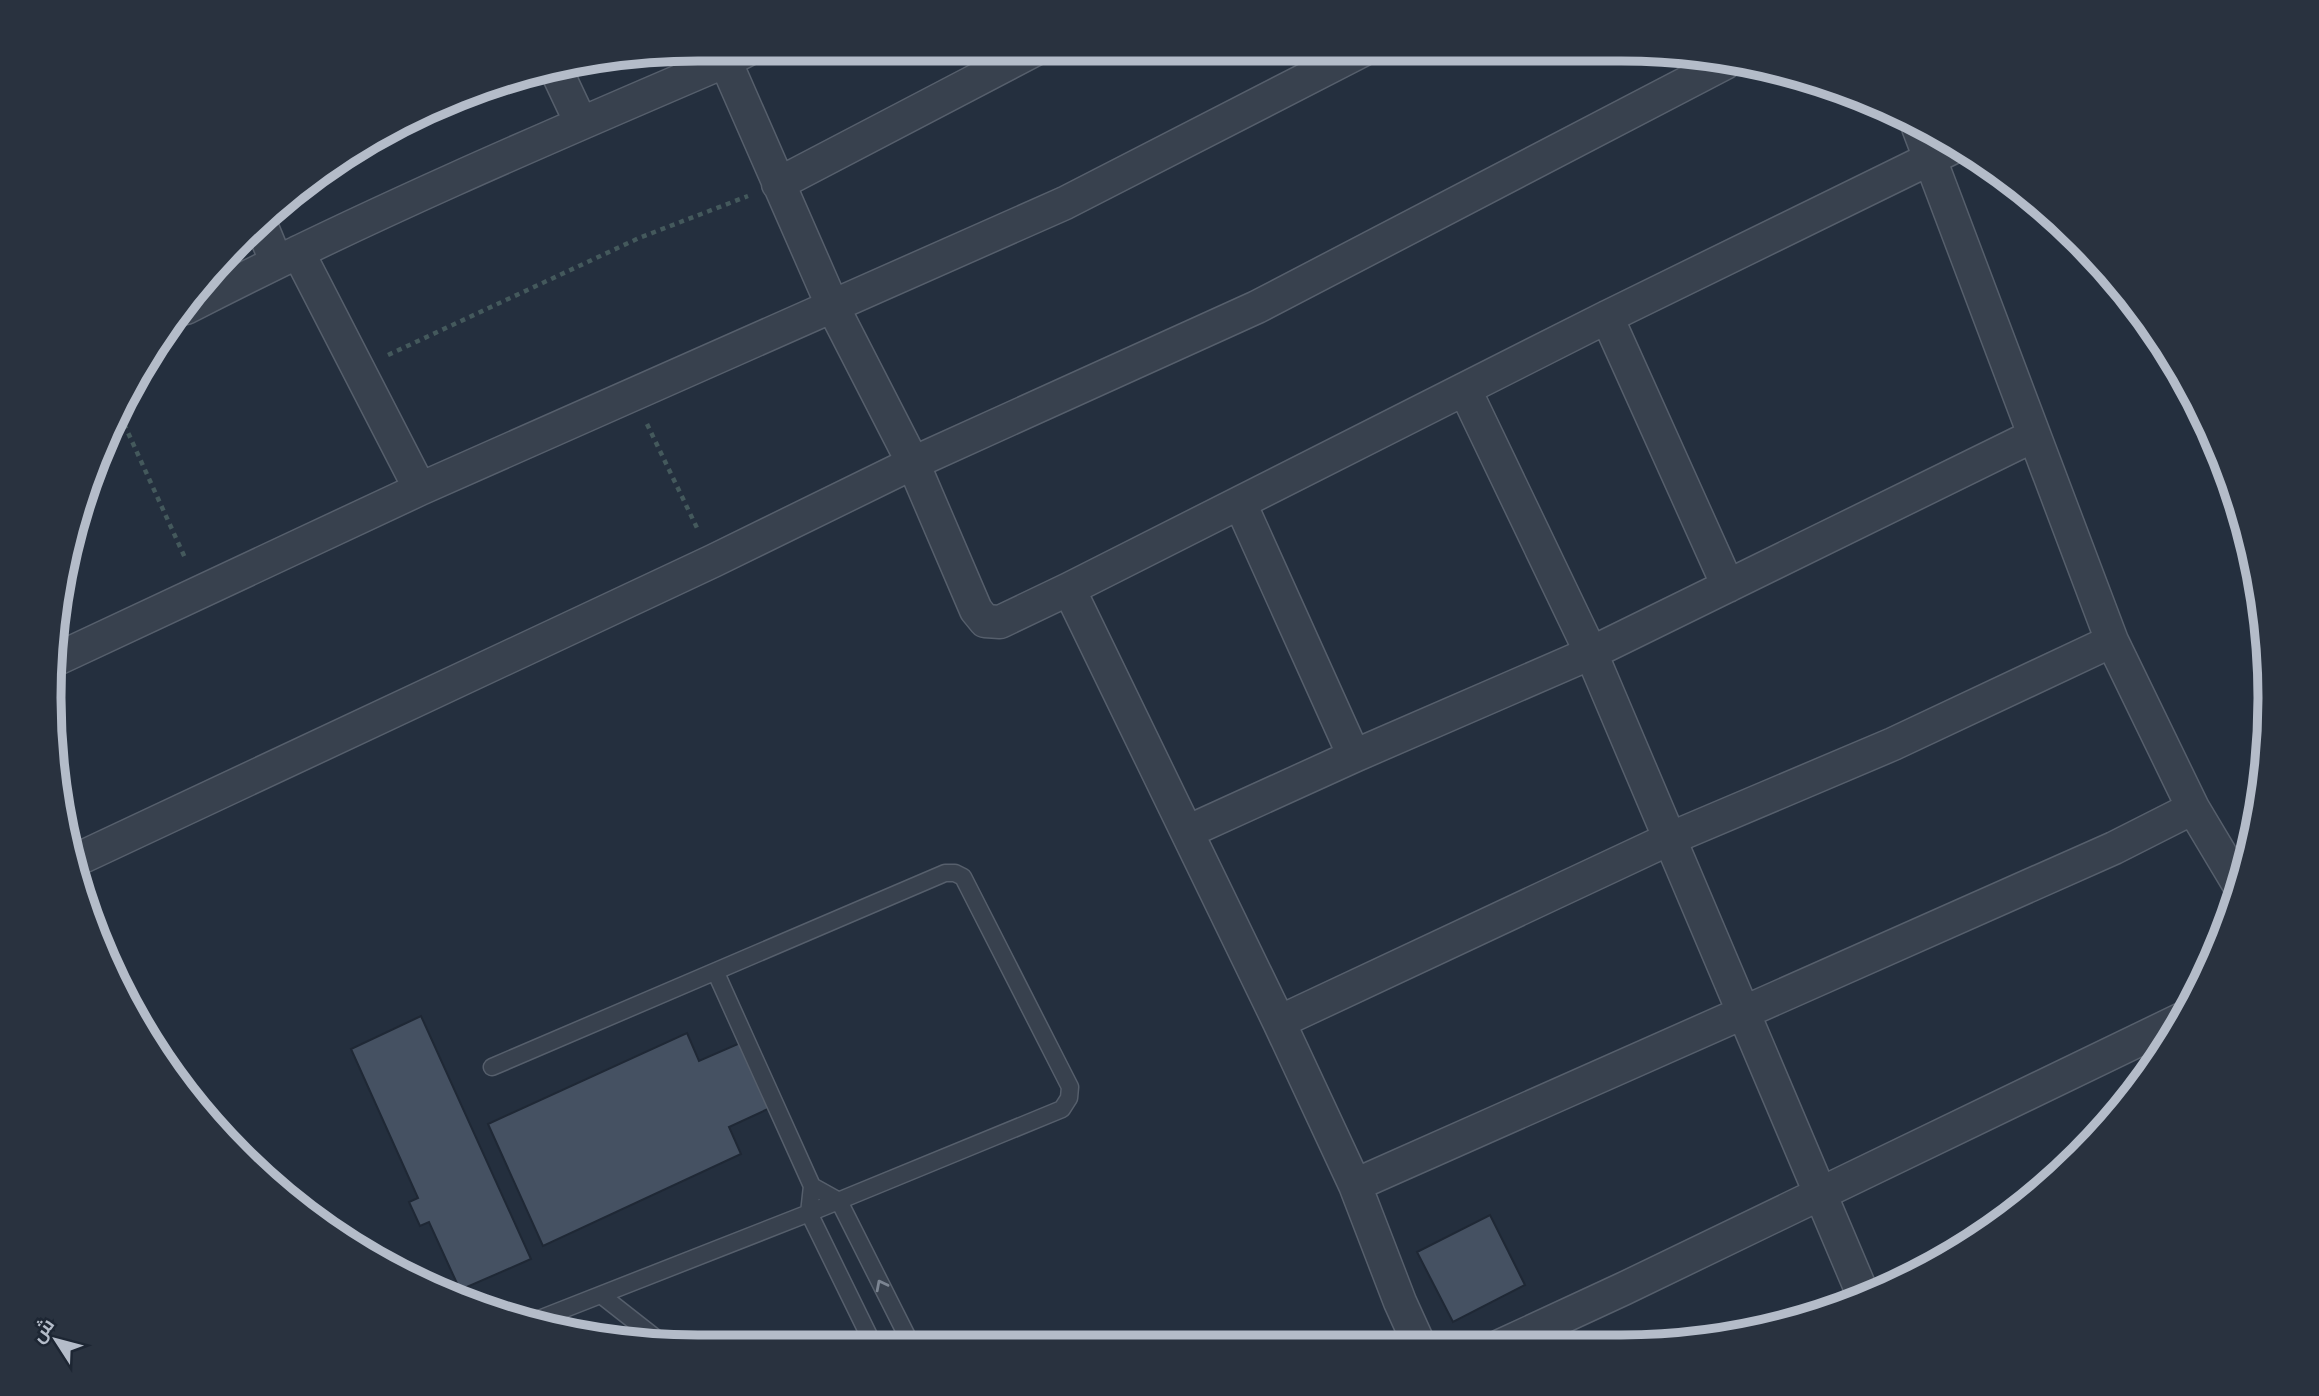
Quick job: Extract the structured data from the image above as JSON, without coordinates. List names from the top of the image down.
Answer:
{
  "north": "top left"
}
